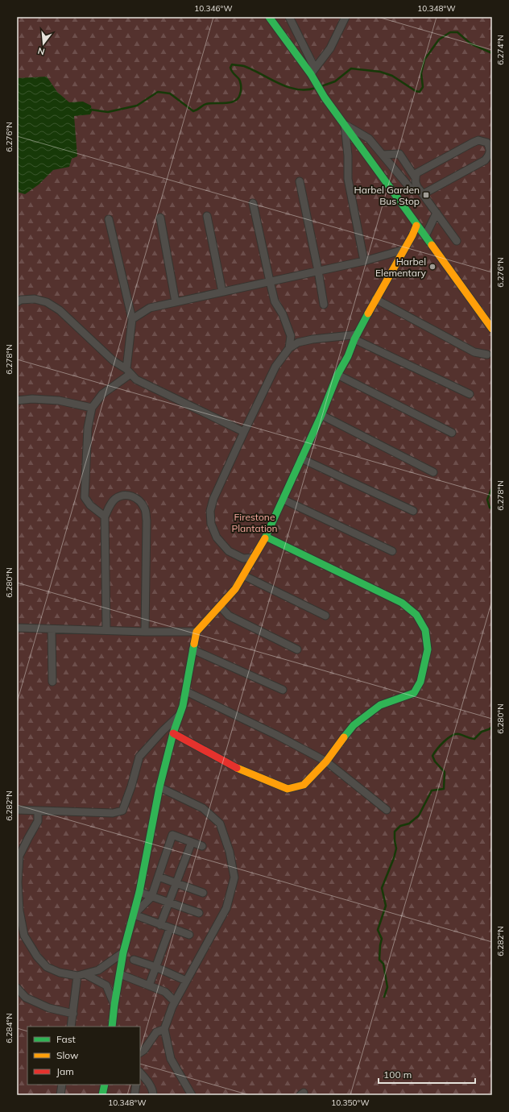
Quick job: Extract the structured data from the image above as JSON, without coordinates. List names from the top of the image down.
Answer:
{
  "parks": ["Firestone Plantation"],
  "places": {
    "transit": ["Harbel Garden Bus Stop"],
    "other": ["Harbel Elementary"]
  },
  "legend": ["Fast", "Slow", "Jam"],
  "scale_bar": "100 m",
  "north": "bottom",
  "coordinates": [
    "10.346°W",
    "10.348°W",
    "6.274°N",
    "6.276°N",
    "6.278°N",
    "6.280°N",
    "6.282°N",
    "6.284°N",
    "10.350°W"
  ]
}
